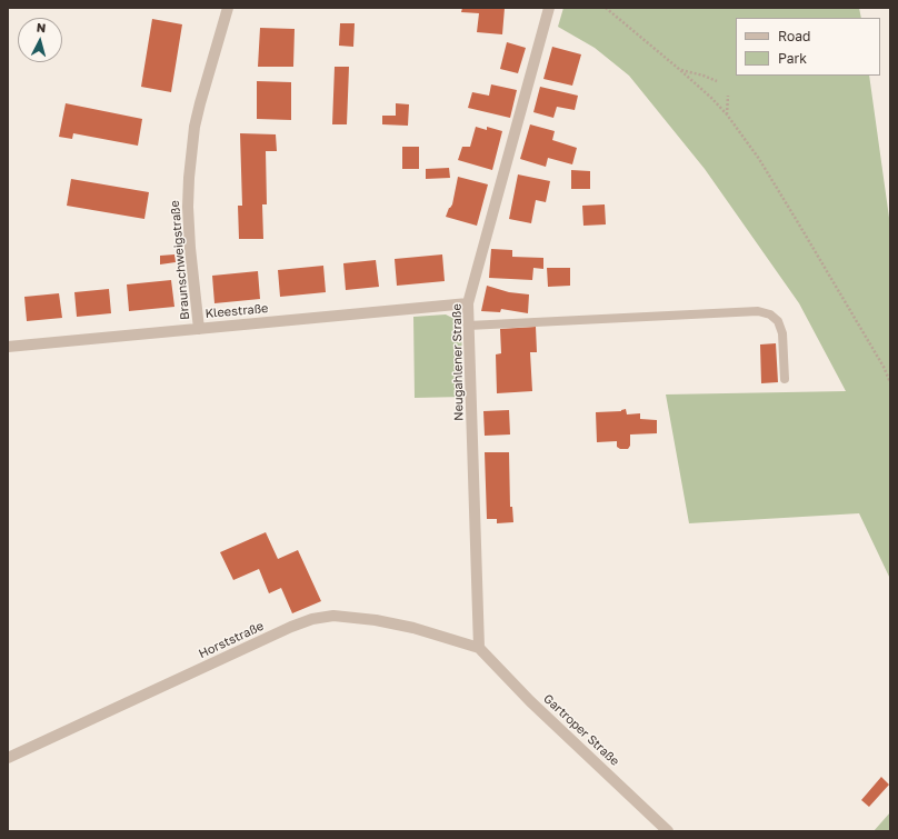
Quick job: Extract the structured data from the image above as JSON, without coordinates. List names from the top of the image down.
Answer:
{
  "streets": {
    "street": [
      "Braunschweigstraße",
      "Kleestraße",
      "Neugahlener Straße",
      "Horststraße",
      "Gartroper Straße"
    ]
  },
  "crossings": [
    ["Braunschweigstraße", "Kleestraße"],
    ["Kleestraße", "Neugahlener Straße"],
    ["Neugahlener Straße", "Horststraße"],
    ["Neugahlener Straße", "Gartroper Straße"],
    ["Horststraße", "Gartroper Straße"]
  ],
  "legend": ["Road", "Park"],
  "north": "top"
}
